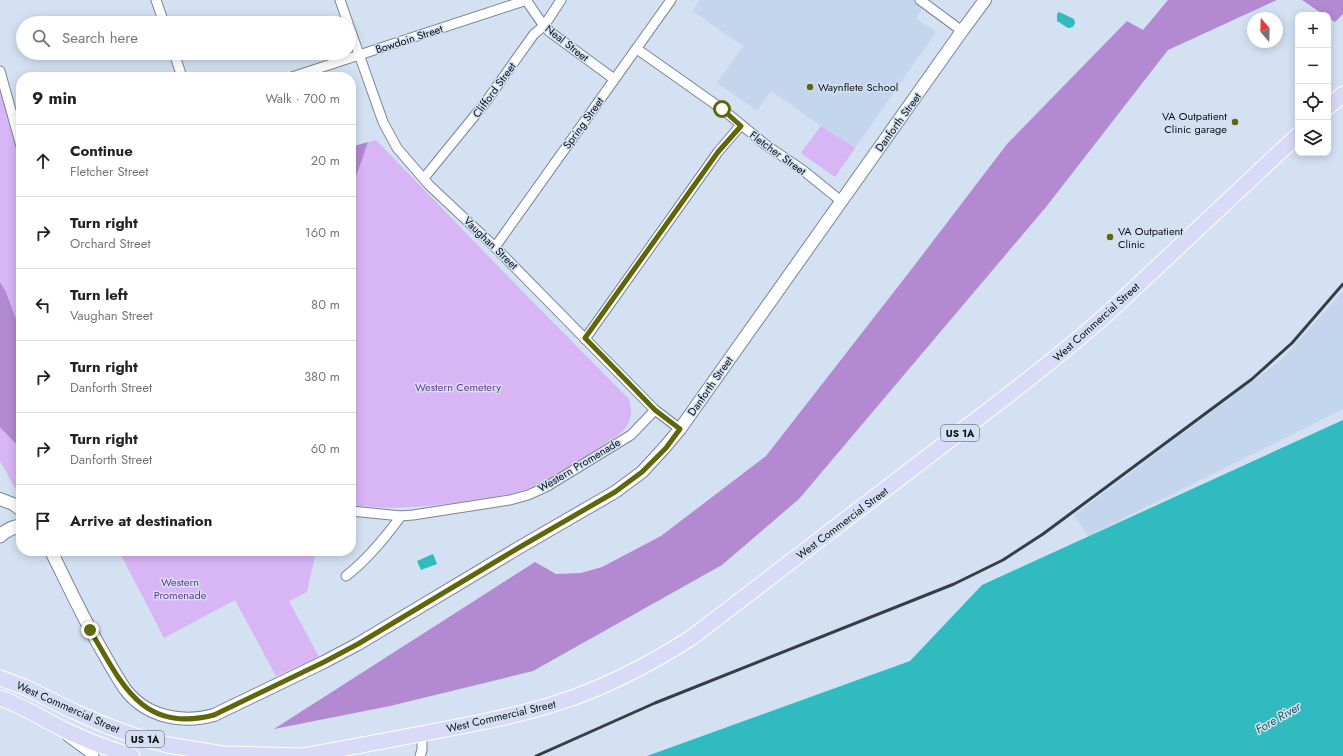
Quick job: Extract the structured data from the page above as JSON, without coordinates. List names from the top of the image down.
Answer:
{
  "streets": {
    "main road": ["West Commercial Street", "US 1A"],
    "street": [
      "Bowdoin Street",
      "Neal Street",
      "Clifford Street",
      "Danforth Street",
      "Spring Street",
      "Fletcher Street",
      "Vaughan Street",
      "Western Promenade"
    ]
  },
  "crossings": [
    ["Bowdoin Street", "Neal Street"],
    ["Bowdoin Street", "Vaughan Street"],
    ["Neal Street", "Clifford Street"],
    ["Neal Street", "Spring Street"],
    ["Clifford Street", "Vaughan Street"],
    ["Danforth Street", "Fletcher Street"],
    ["Danforth Street", "Vaughan Street"],
    ["Spring Street", "Fletcher Street"],
    ["Spring Street", "Vaughan Street"],
    ["Vaughan Street", "Western Promenade"]
  ],
  "water": ["Fore River"],
  "parks": ["Western Cemetery", "Western Promenade"],
  "places": ["Waynflete School", "VA Outpatient Clinic garage", "VA Outpatient Clinic"],
  "north": "top",
  "page": {
    "map_buttons": ["+", "−"],
    "search": "Search here",
    "heading": ["9 min", "Walk · 700 m"],
    "list": [
      ["Continue", "Fletcher Street", "20 m"],
      ["Turn right", "Orchard Street", "160 m"],
      ["Turn left", "Vaughan Street", "80 m"],
      ["Turn right", "Danforth Street", "380 m"],
      ["Turn right", "Danforth Street", "60 m"],
      "Arrive at destination"
    ]
  }
}
